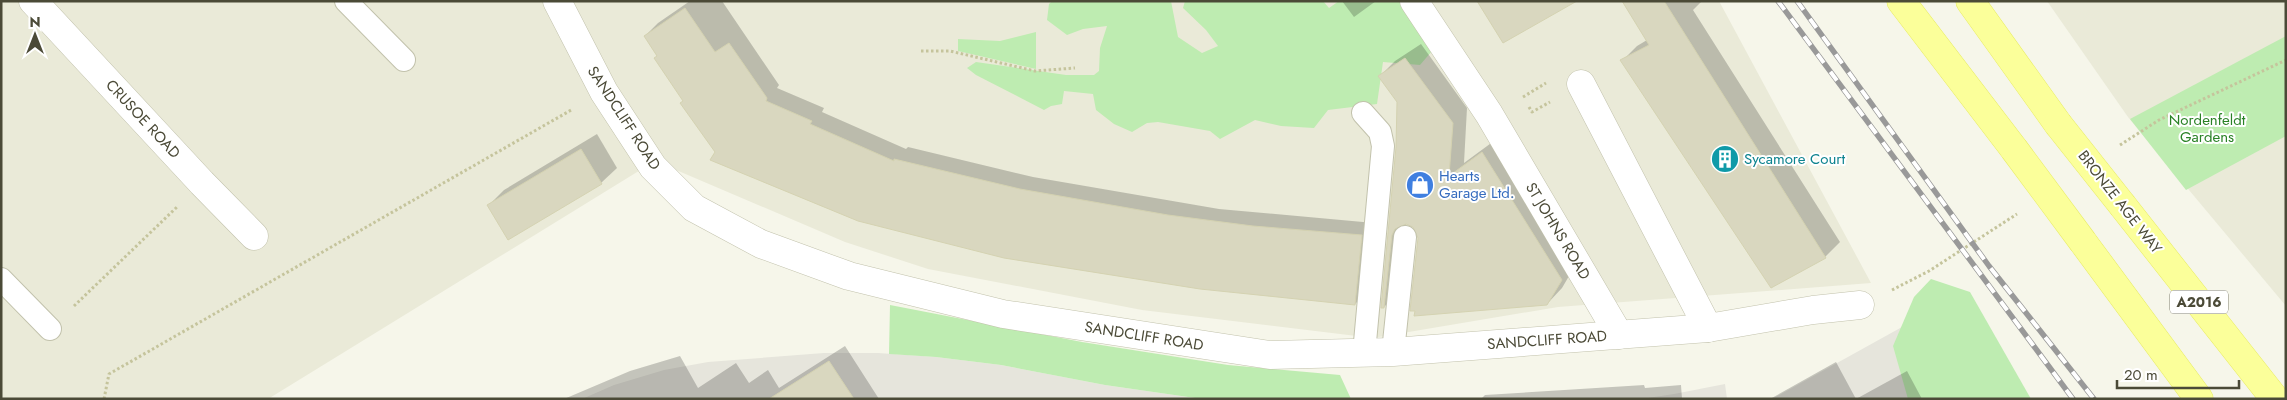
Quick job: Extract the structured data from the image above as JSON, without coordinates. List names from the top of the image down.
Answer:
{
  "streets": {
    "main road": ["BRONZE AGE WAY", "A2016"],
    "street": ["SANDCLIFF ROAD", "CRUSOE ROAD", "ST JOHNS ROAD"]
  },
  "crossings": [
    ["SANDCLIFF ROAD", "ST JOHNS ROAD"]
  ],
  "parks": ["Nordenfeldt Gardens"],
  "places": {
    "building": ["Sycamore Court"],
    "shop": ["Hearts Garage Ltd."]
  },
  "scale_bar": "20 m",
  "north": "top"
}
